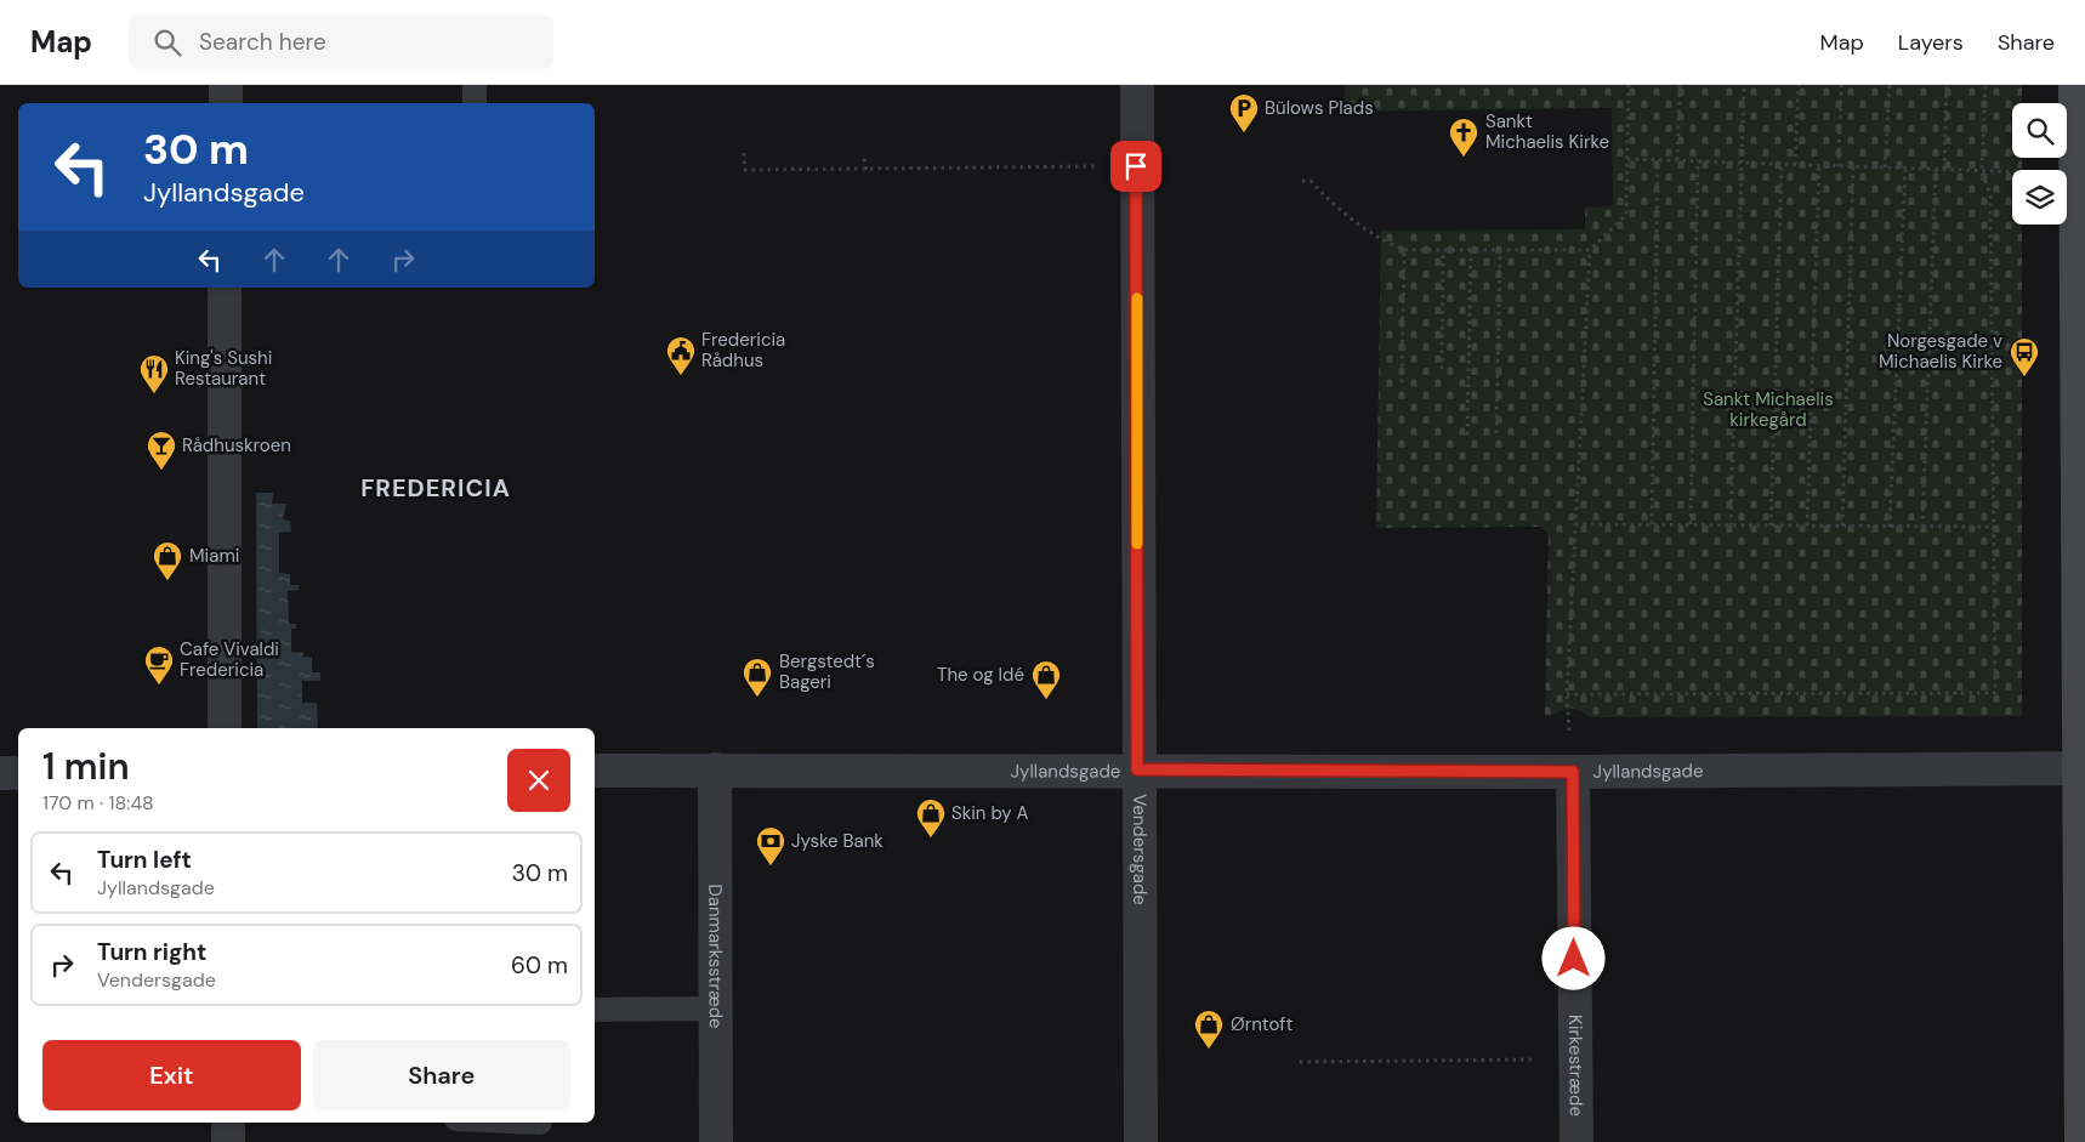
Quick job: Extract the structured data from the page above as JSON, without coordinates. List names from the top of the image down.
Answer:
{
  "streets": {
    "street": [
      "Jyllandsgade",
      "Vendersgade",
      "Danmarksstræde",
      "Kirkestræde"
    ]
  },
  "crossings": [
    ["Jyllandsgade", "Vendersgade"],
    ["Jyllandsgade", "Danmarksstræde"],
    ["Jyllandsgade", "Kirkestræde"]
  ],
  "districts": ["FREDERICIA"],
  "parks": ["Sankt Michaelis kirkegård"],
  "places": {
    "parking": ["Bülows Plads"],
    "church": ["Sankt Michaelis Kirke"],
    "public building": ["Fredericia Rådhus"],
    "bus stop": ["Norgesgade v Michaelis Kirke"],
    "restaurant": ["King's Sushi Restaurant"],
    "bar": ["Rådhuskroen"],
    "shop": [
      "Miami",
      "Bergstedt´s Bageri",
      "The og Idé",
      "Skin by A",
      "Ørntoft"
    ],
    "cafe": ["Cafe Vivaldi Fredericia"],
    "bank": ["Jyske Bank"]
  },
  "page": {
    "header": "Map",
    "search": "Search here",
    "nav": ["Map", "Layers", "Share"],
    "turn": ["30 m", "Jyllandsgade"],
    "heading": ["1 min", "170 m · 18:48"],
    "list": [
      {
        "name": "Turn left",
        "note": "Jyllandsgade",
        "value": "30 m"
      },
      {
        "name": "Turn right",
        "note": "Vendersgade",
        "value": "60 m"
      }
    ],
    "buttons": ["Exit", "Share"]
  }
}
